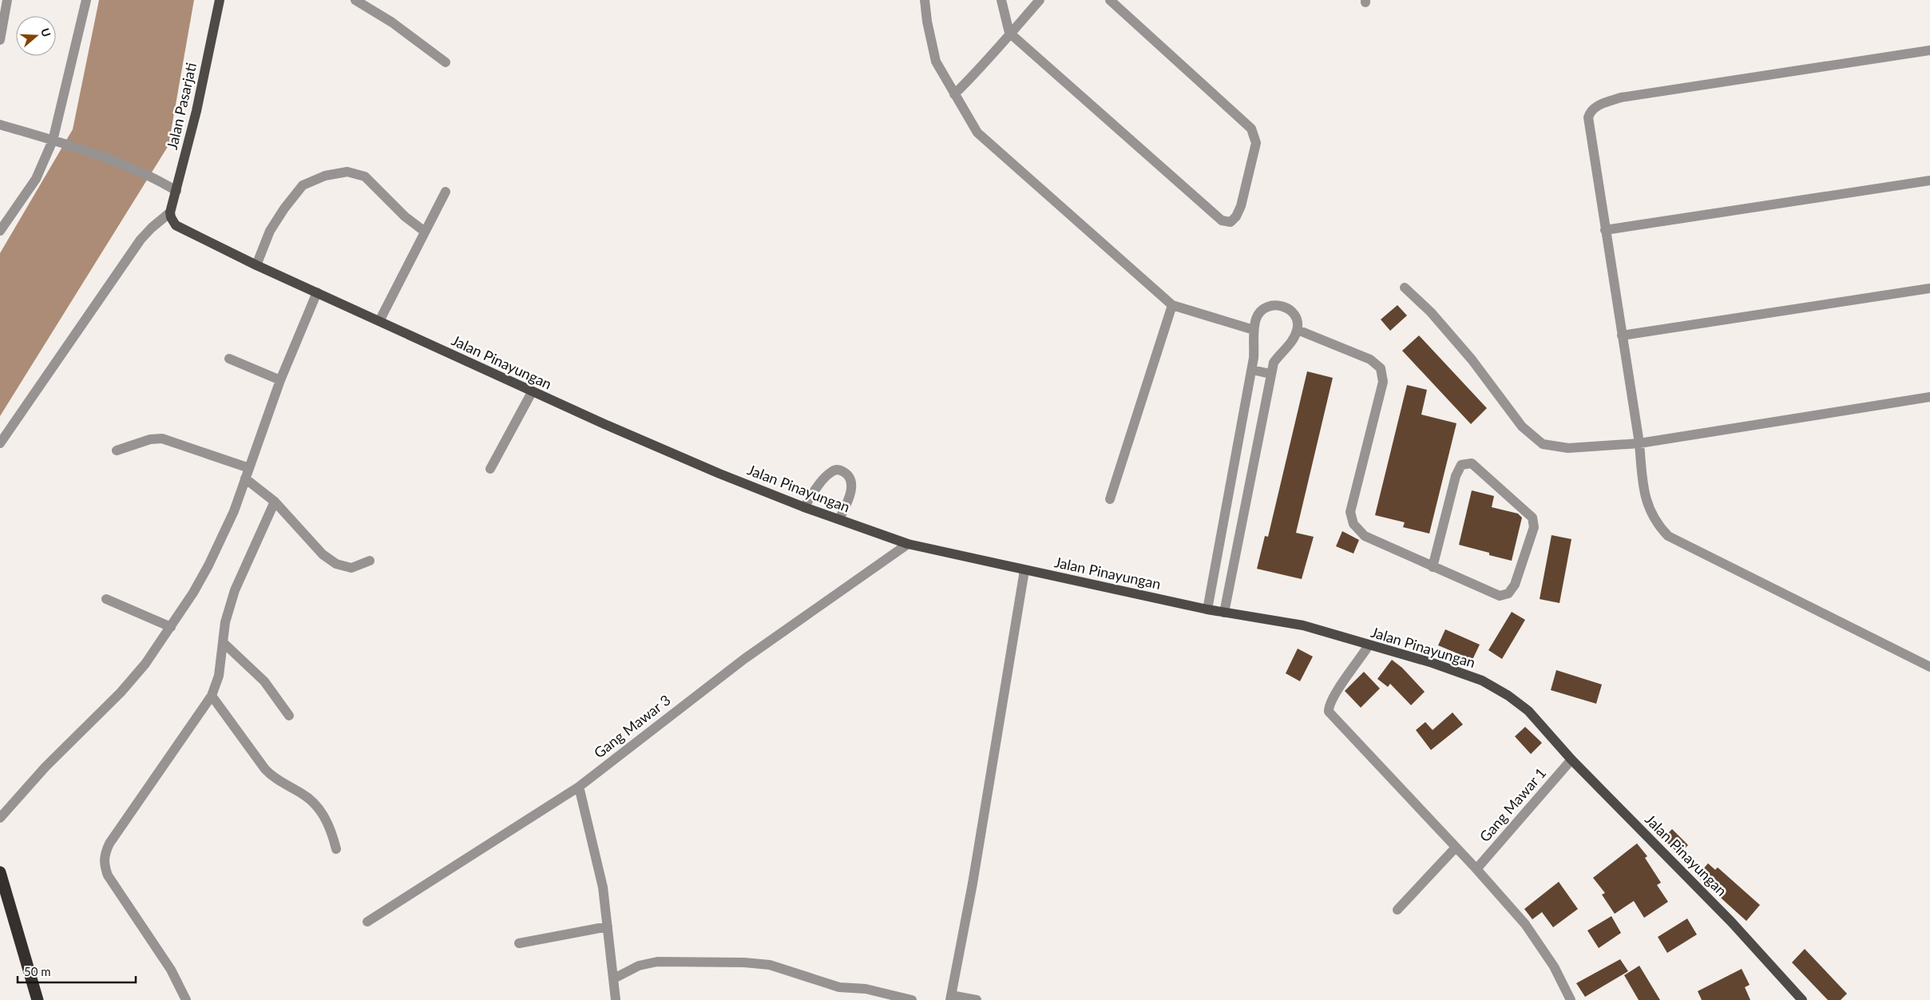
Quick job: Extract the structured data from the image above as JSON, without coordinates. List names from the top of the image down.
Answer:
{
  "streets": {
    "main road": ["Jalan Pasarjati", "Jalan Pinayungan"],
    "street": ["Gang Mawar 3", "Gang Mawar 1"]
  },
  "crossings": [
    ["Jalan Pasarjati", "Jalan Pinayungan"],
    ["Jalan Pinayungan", "Gang Mawar 3"],
    ["Jalan Pinayungan", "Gang Mawar 1"]
  ],
  "scale_bar": "50 m",
  "north": "right"
}
